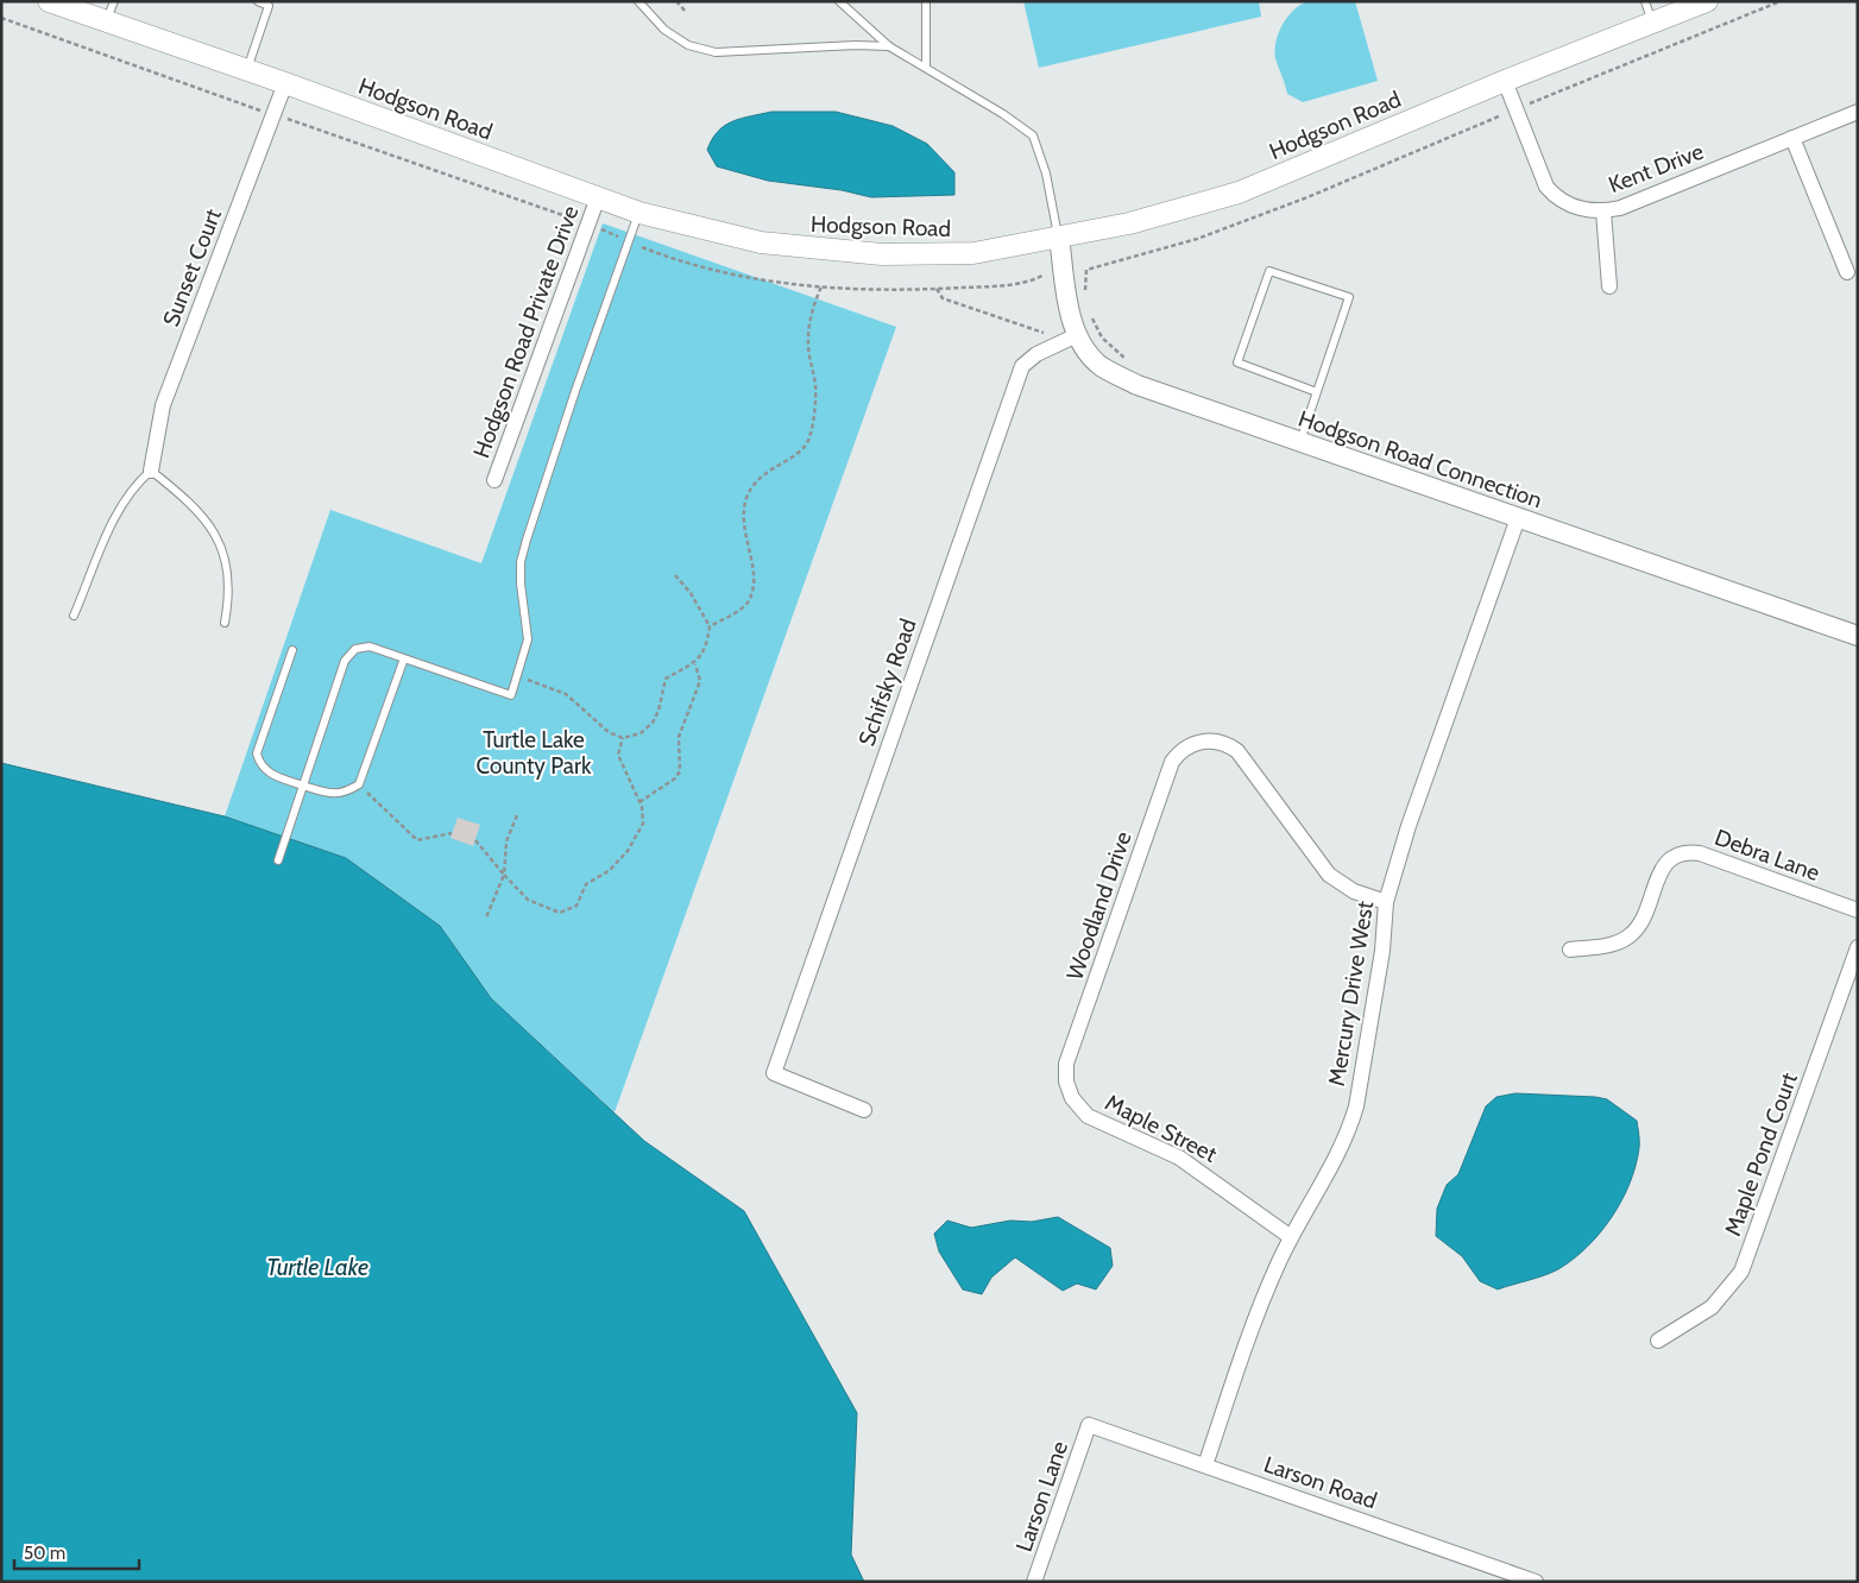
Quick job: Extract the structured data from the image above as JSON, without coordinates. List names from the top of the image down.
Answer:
{
  "streets": {
    "main road": ["Hodgson Road"],
    "street": [
      "Kent Drive",
      "Sunset Court",
      "Hodgson Road Private Drive",
      "Hodgson Road Connection",
      "Schifsky Road",
      "Debra Lane",
      "Woodland Drive",
      "Mercury Drive West",
      "Maple Street",
      "Maple Pond Court",
      "Larson Road",
      "Larson Lane"
    ]
  },
  "crossings": [
    ["Hodgson Road", "Kent Drive"],
    ["Hodgson Road", "Sunset Court"],
    ["Hodgson Road", "Hodgson Road Private Drive"],
    ["Hodgson Road", "Hodgson Road Connection"],
    ["Hodgson Road Connection", "Schifsky Road"],
    ["Hodgson Road Connection", "Mercury Drive West"],
    ["Woodland Drive", "Mercury Drive West"],
    ["Woodland Drive", "Maple Street"],
    ["Mercury Drive West", "Maple Street"],
    ["Mercury Drive West", "Larson Road"],
    ["Larson Road", "Larson Lane"]
  ],
  "water": ["Turtle Lake"],
  "parks": ["Turtle Lake County Park"],
  "scale_bar": "50 m"
}
